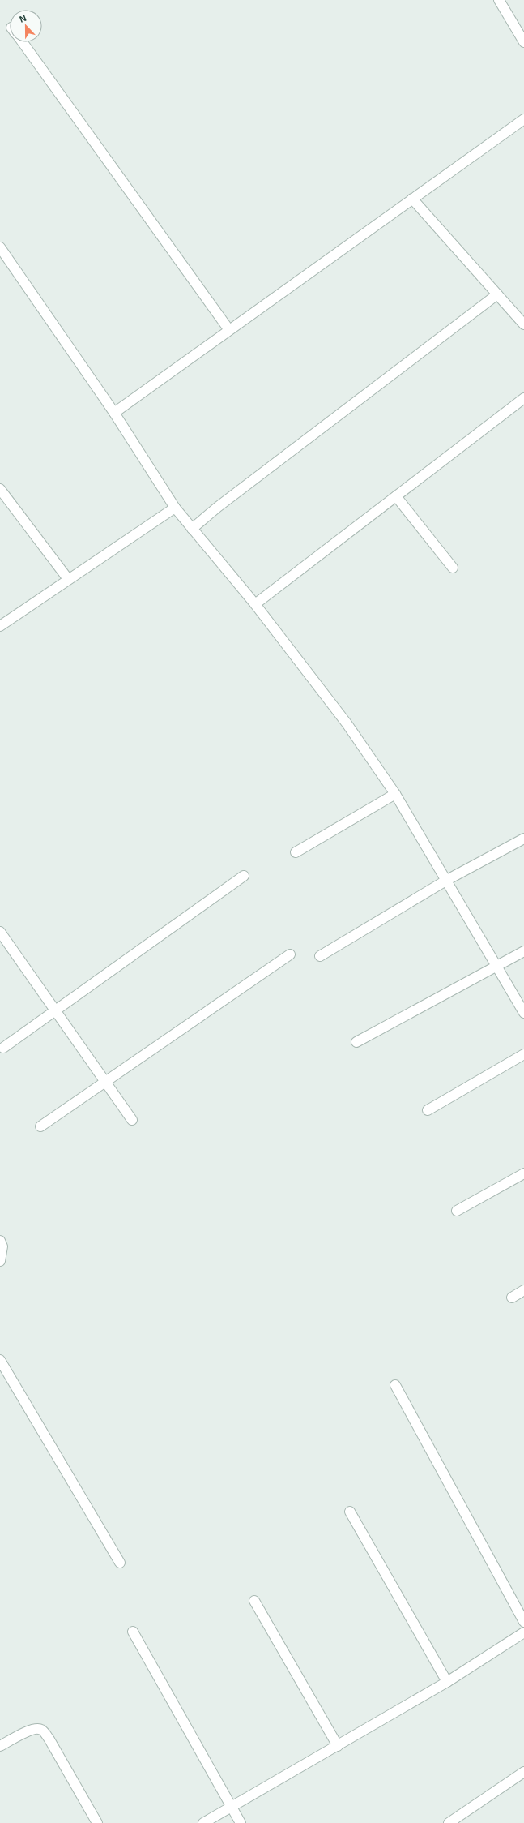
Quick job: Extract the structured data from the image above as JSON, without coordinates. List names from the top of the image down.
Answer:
{
  "north": "top"
}
